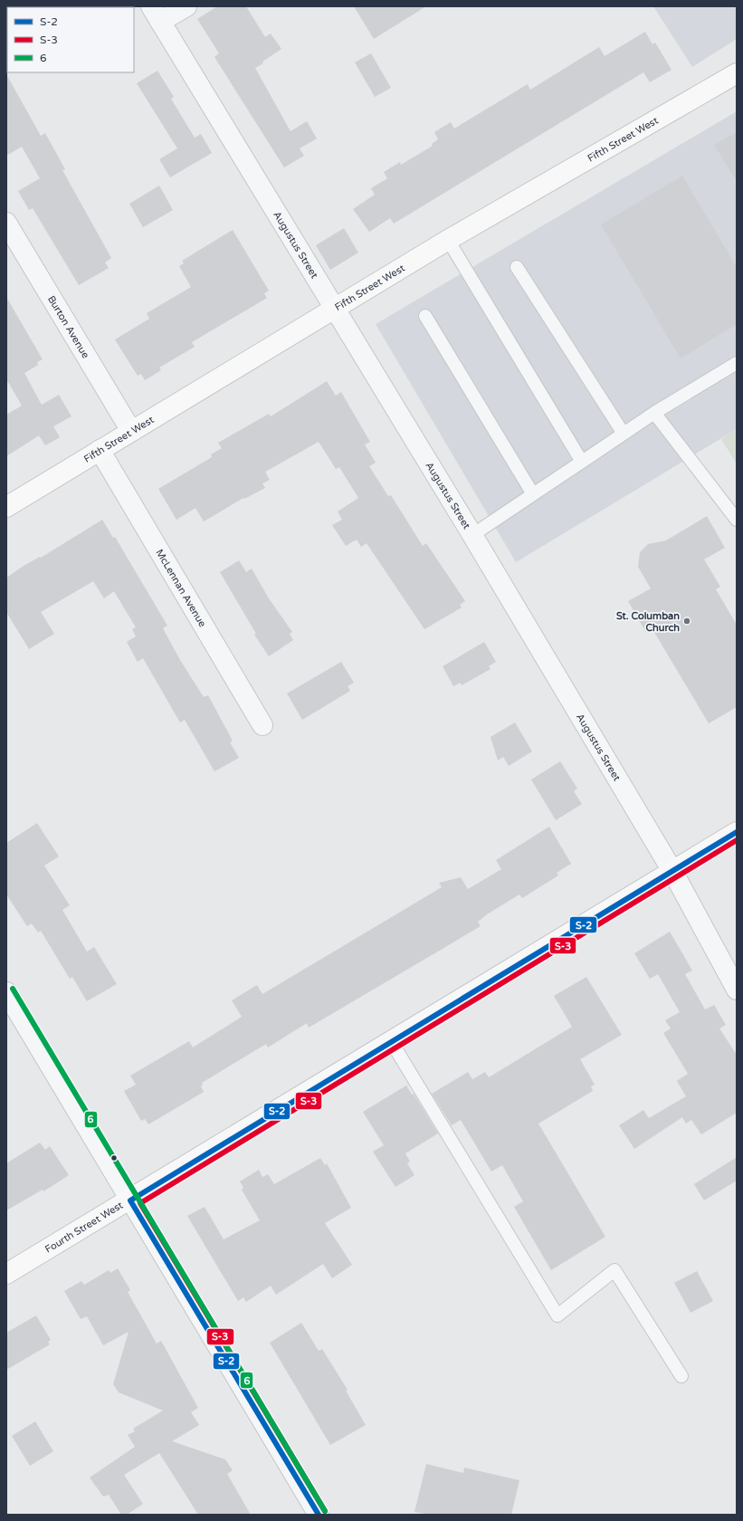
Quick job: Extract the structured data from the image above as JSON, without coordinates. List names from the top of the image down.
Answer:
{
  "streets": {
    "street": [
      "Fifth Street West",
      "Augustus Street",
      "Burton Avenue",
      "McLennan Avenue",
      "Fourth Street West"
    ]
  },
  "crossings": [
    ["Fifth Street West", "Augustus Street"],
    ["Fifth Street West", "Burton Avenue"],
    ["Fifth Street West", "McLennan Avenue"],
    ["Augustus Street", "Fourth Street West"]
  ],
  "places": ["St. Columban Church"],
  "lines": ["transit line S-2", "transit line S-3", "transit line 6"],
  "legend": ["S-2", "S-3", "6"]
}
